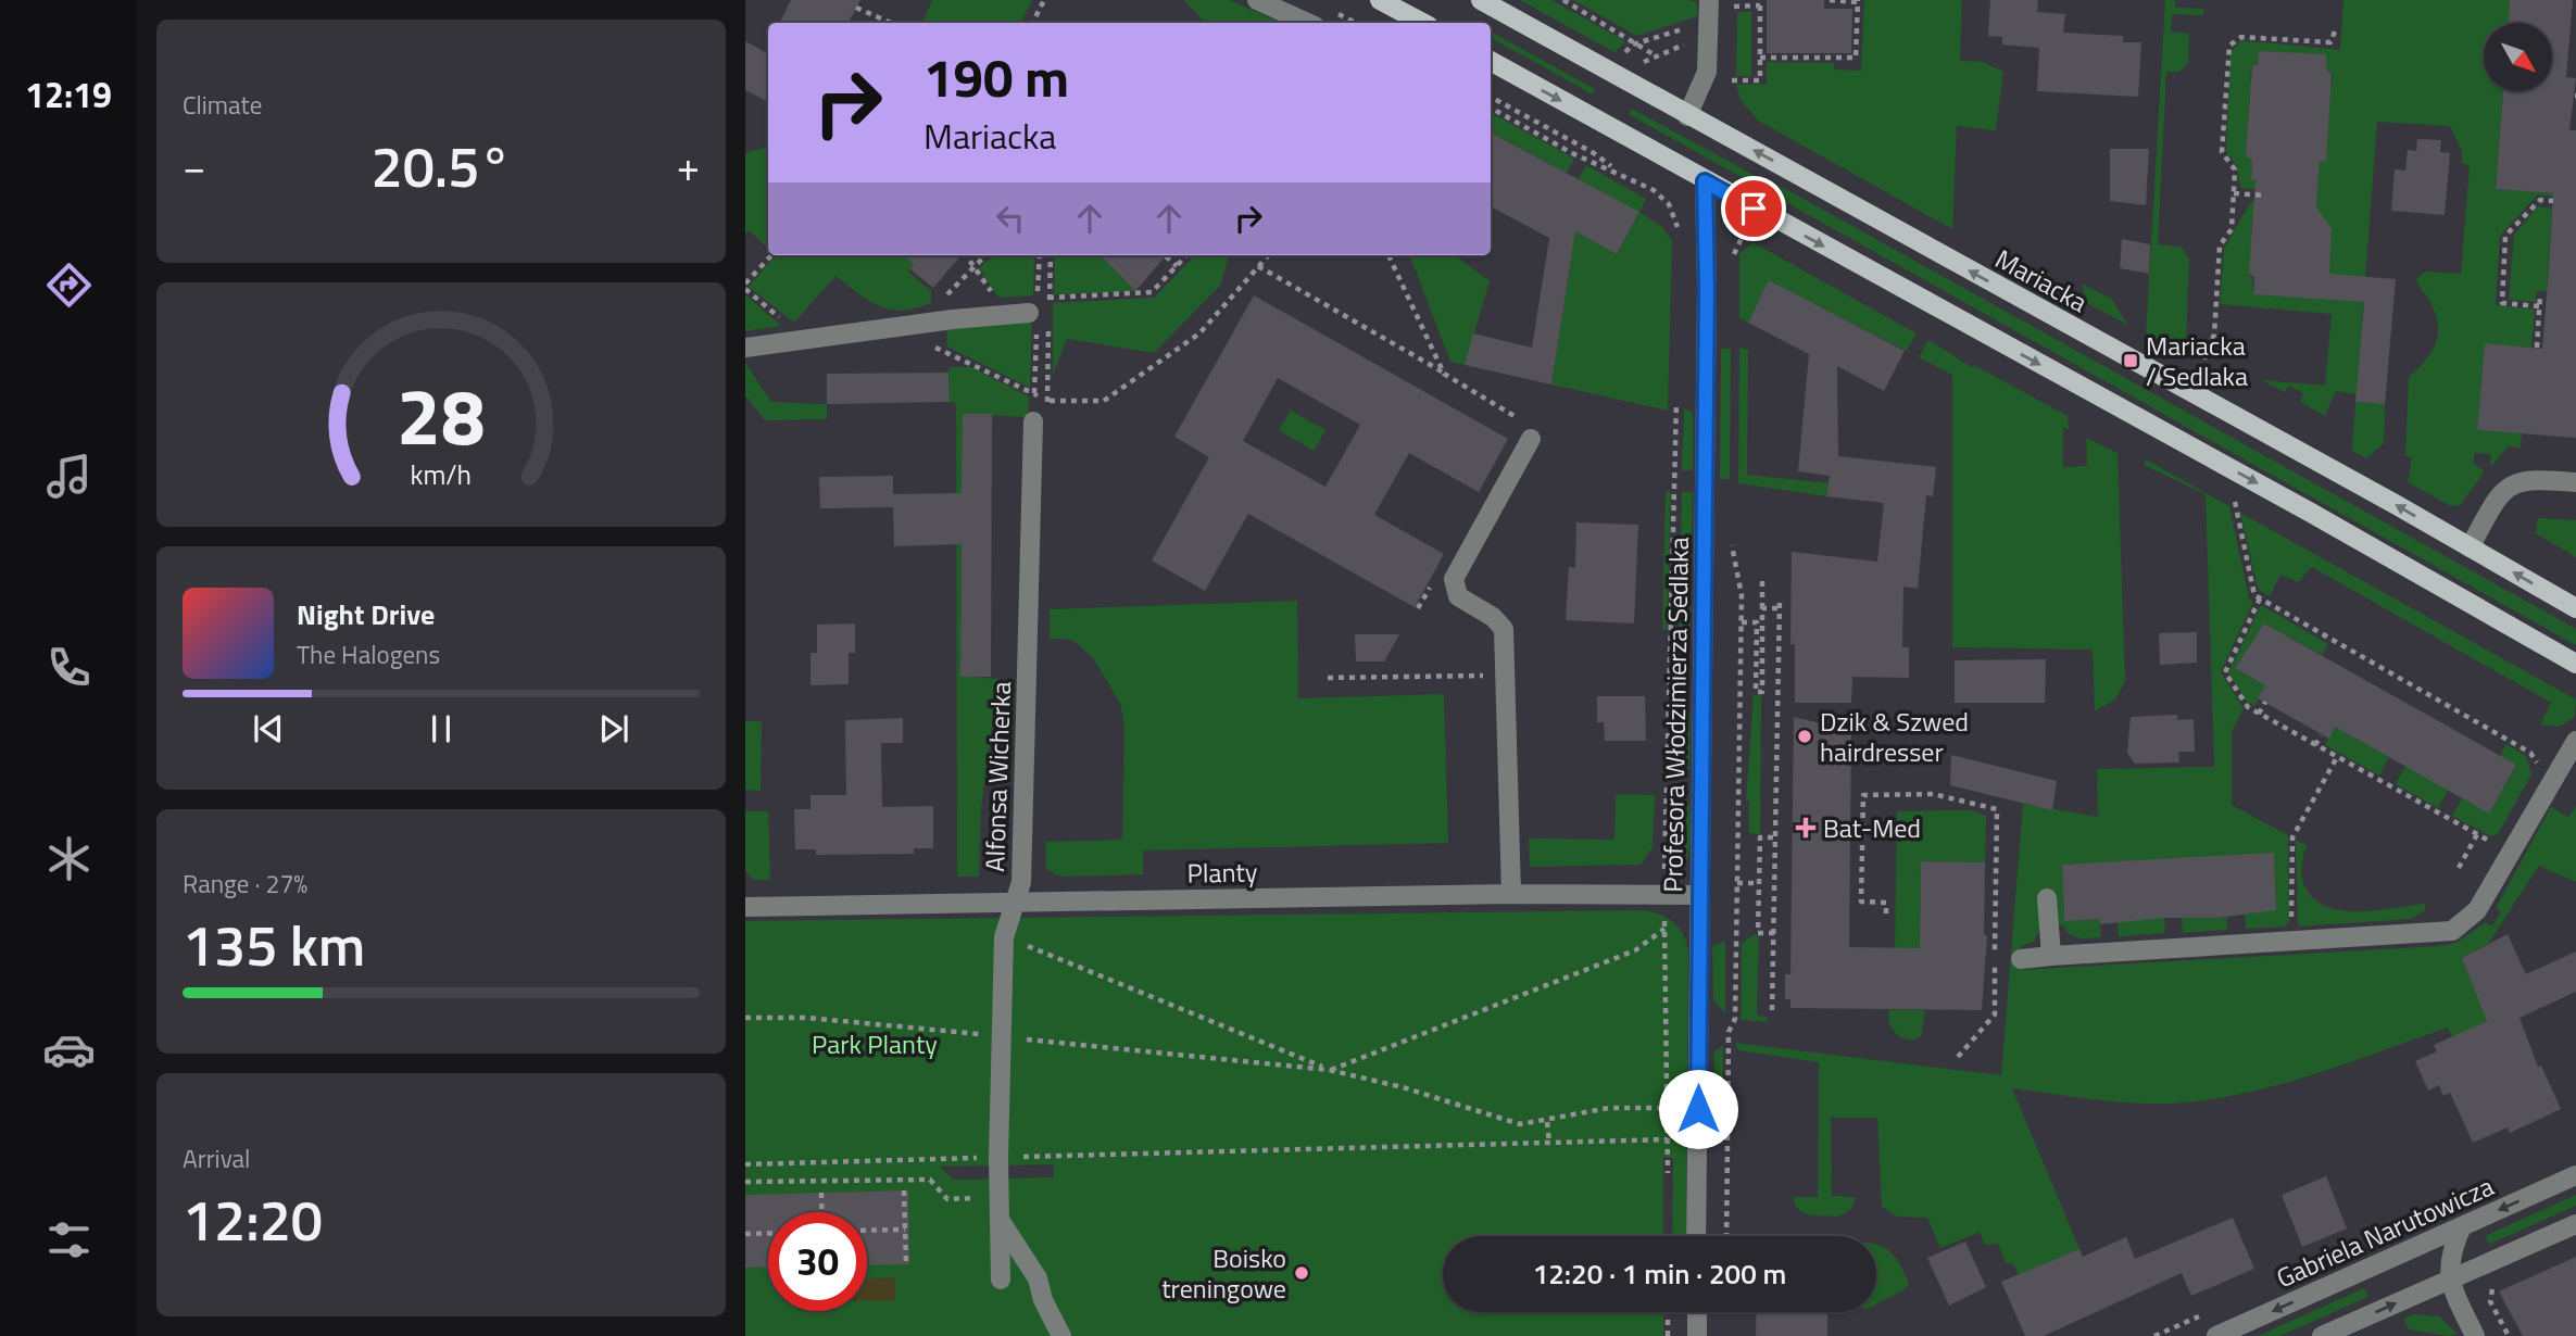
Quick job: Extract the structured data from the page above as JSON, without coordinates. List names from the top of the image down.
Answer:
{
  "streets": {
    "main road": ["Mariacka"],
    "street": [
      "Profesora Włodzimierza Sedlaka",
      "Alfonsa Wicherka",
      "Planty",
      "Gabriela Narutowicza"
    ]
  },
  "crossings": [
    ["Profesora Włodzimierza Sedlaka", "Planty"],
    ["Alfonsa Wicherka", "Planty"]
  ],
  "parks": ["Park Planty"],
  "places": {
    "transit": ["Mariacka / Sedlaka"],
    "other": ["Dzik & Szwed hairdresser", "Boisko treningowe"],
    "health": ["Bat-Med"]
  },
  "north": "bottom right",
  "page": {
    "tabs": "12:19",
    "tile": [
      "Climate",
      ["Range · 27%", "135 km"],
      ["Arrival", "12:20"]
    ],
    "turn": ["190 m", "Mariacka"],
    "heat": ["−", "20.5°", "+"],
    "song": ["Night Drive", "The Halogens"],
    "limit": "30",
    "trip": "12:20 · 1 min · 200 m",
    "gauge": ["28", "km/h"]
  }
}
